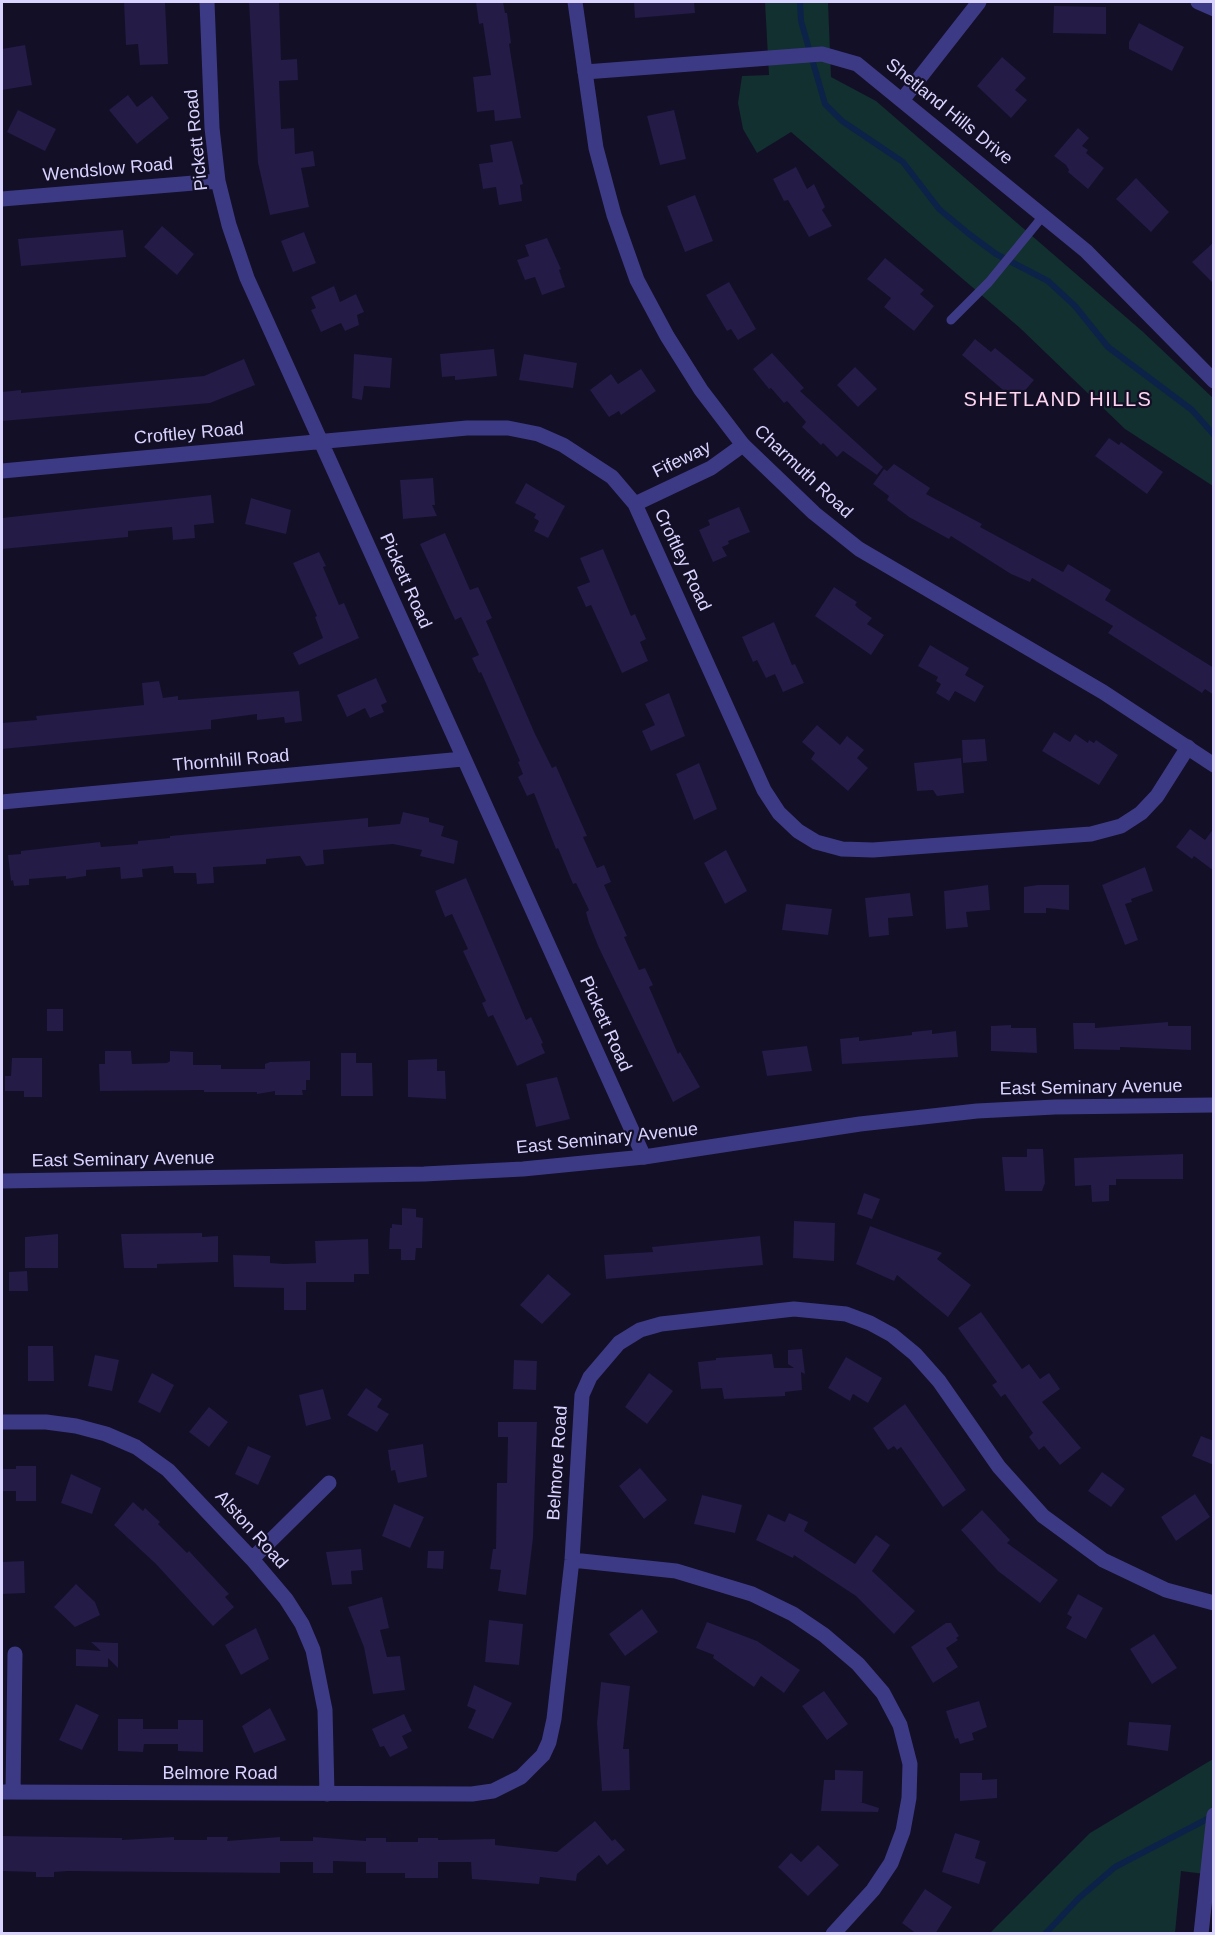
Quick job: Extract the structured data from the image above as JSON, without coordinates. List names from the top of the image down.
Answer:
{
  "streets": {
    "street": [
      "Shetland Hills Drive",
      "Pickett Road",
      "Wendslow Road",
      "Croftley Road",
      "Fifeway",
      "Charmuth Road",
      "Thornhill Road",
      "East Seminary Avenue",
      "Belmore Road",
      "Alston Road"
    ]
  },
  "crossings": [
    ["Shetland Hills Drive", "Charmuth Road"],
    ["Pickett Road", "Wendslow Road"],
    ["Pickett Road", "Croftley Road"],
    ["Pickett Road", "Thornhill Road"],
    ["Pickett Road", "East Seminary Avenue"],
    ["Croftley Road", "Fifeway"],
    ["Croftley Road", "Charmuth Road"],
    ["Fifeway", "Charmuth Road"],
    ["Belmore Road", "Alston Road"]
  ],
  "districts": ["SHETLAND HILLS"]
}
